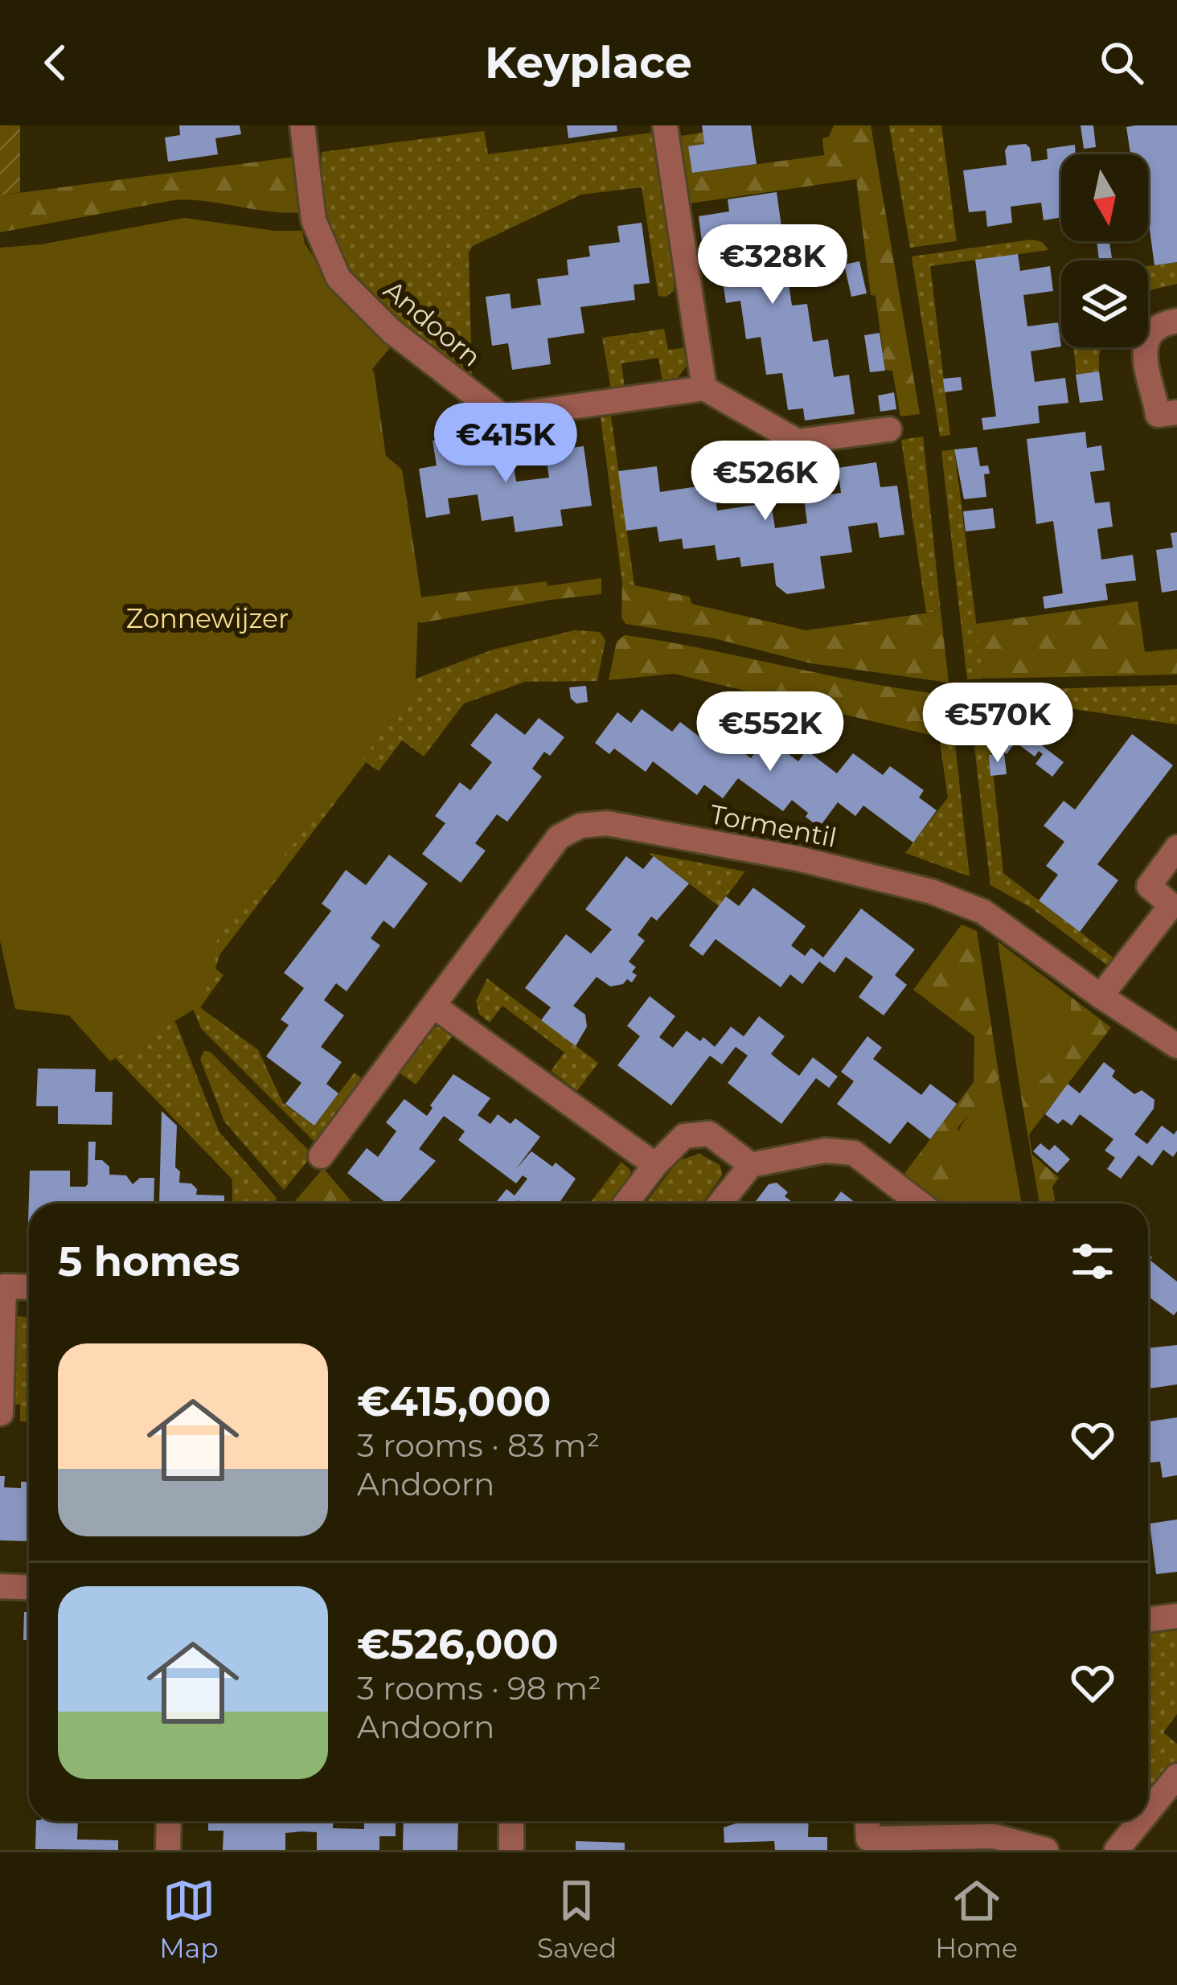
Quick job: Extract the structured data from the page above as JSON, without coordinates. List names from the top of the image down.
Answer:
{
  "streets": {
    "street": ["Andoorn", "Tormentil"]
  },
  "parks": ["Zonnewijzer"],
  "north": "bottom",
  "page": {
    "header": "Keyplace",
    "price": [
      "€328K",
      "€415K",
      "€526K",
      "€570K",
      "€552K"
    ],
    "heading": "5 homes",
    "list": [
      {
        "name": "€415,000",
        "note": "3 rooms · 83 m² · Andoorn"
      },
      {
        "name": "€526,000",
        "note": "3 rooms · 98 m² · Andoorn"
      }
    ],
    "tabs": ["Map", "Saved", "Home"]
  }
}
